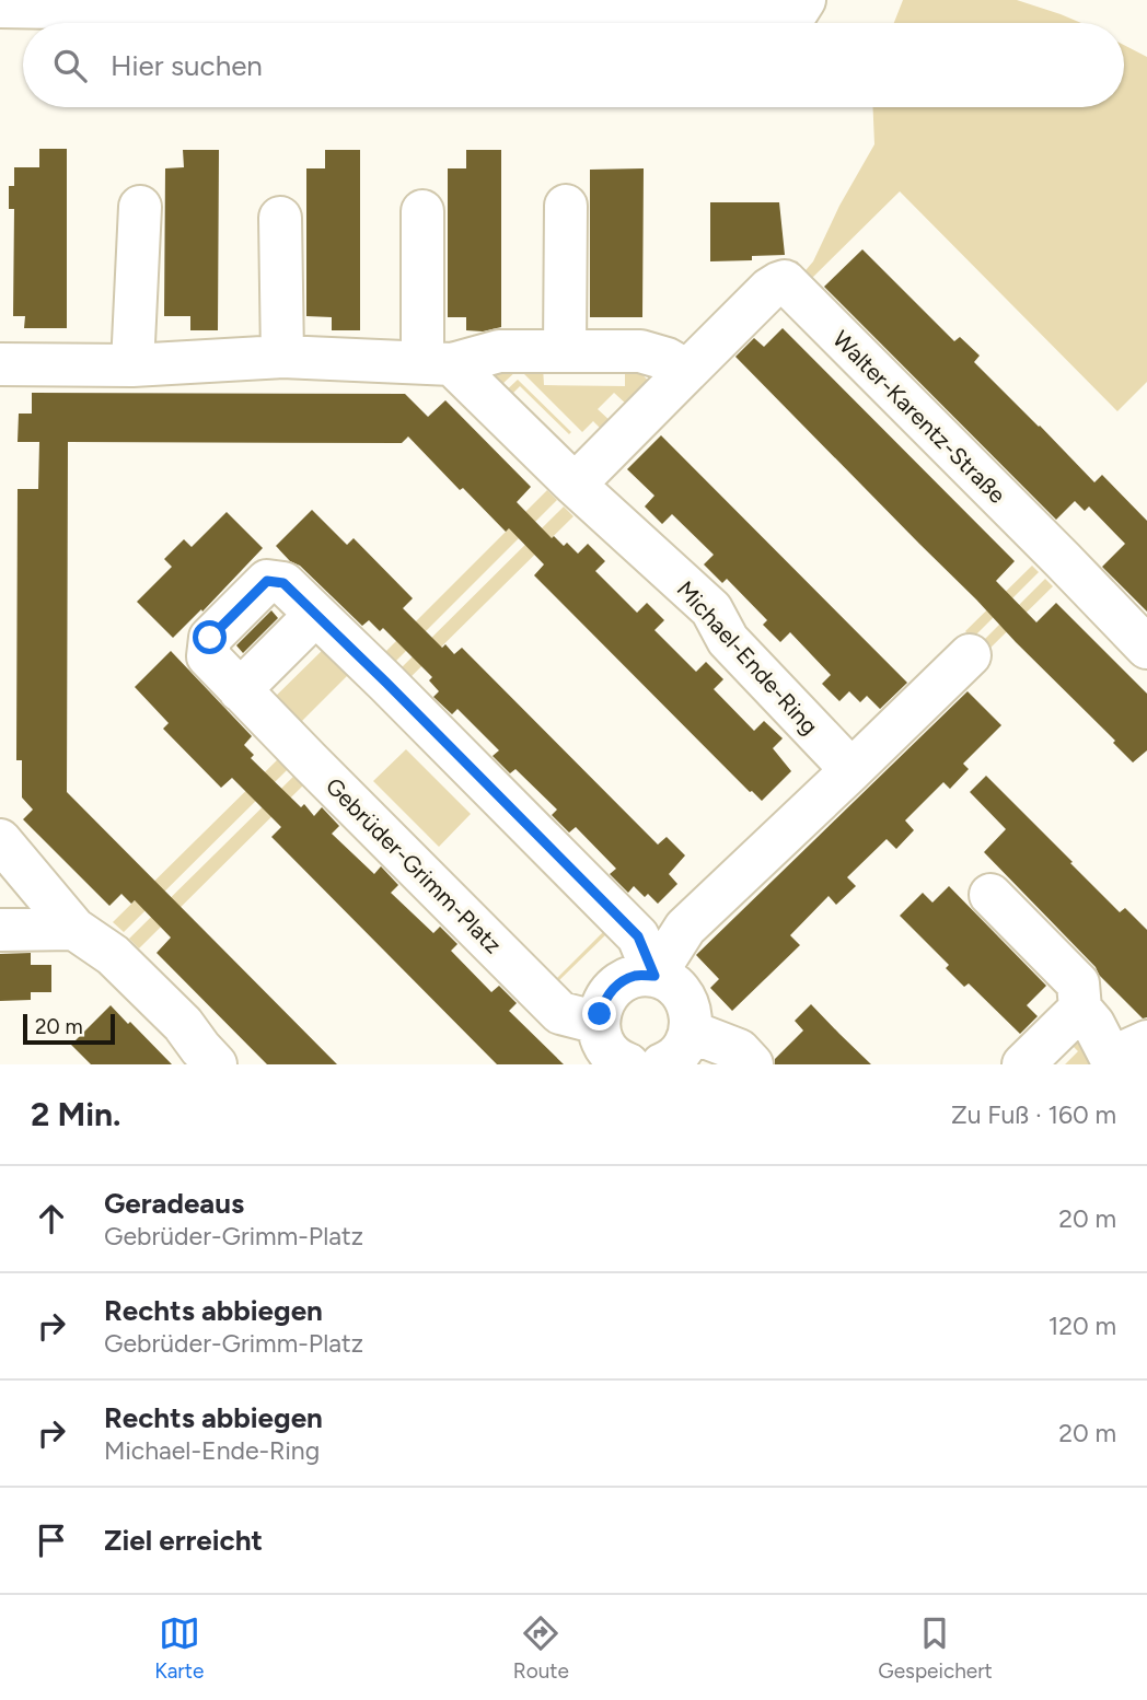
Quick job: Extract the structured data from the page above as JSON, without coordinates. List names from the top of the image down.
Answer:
{
  "streets": {
    "street": ["Walter-Karentz-Straße", "Michael-Ende-Ring", "Gebrüder-Grimm-Platz"]
  },
  "scale_bar": "20 m",
  "page": {
    "search": "Hier suchen",
    "scale": "20 m",
    "heading": ["2 Min.", "Zu Fuß · 160 m"],
    "list": [
      ["Geradeaus", "Gebrüder-Grimm-Platz", "20 m"],
      ["Rechts abbiegen", "Gebrüder-Grimm-Platz", "120 m"],
      ["Rechts abbiegen", "Michael-Ende-Ring", "20 m"],
      "Ziel erreicht"
    ],
    "nav": ["Karte", "Route", "Gespeichert"]
  }
}
